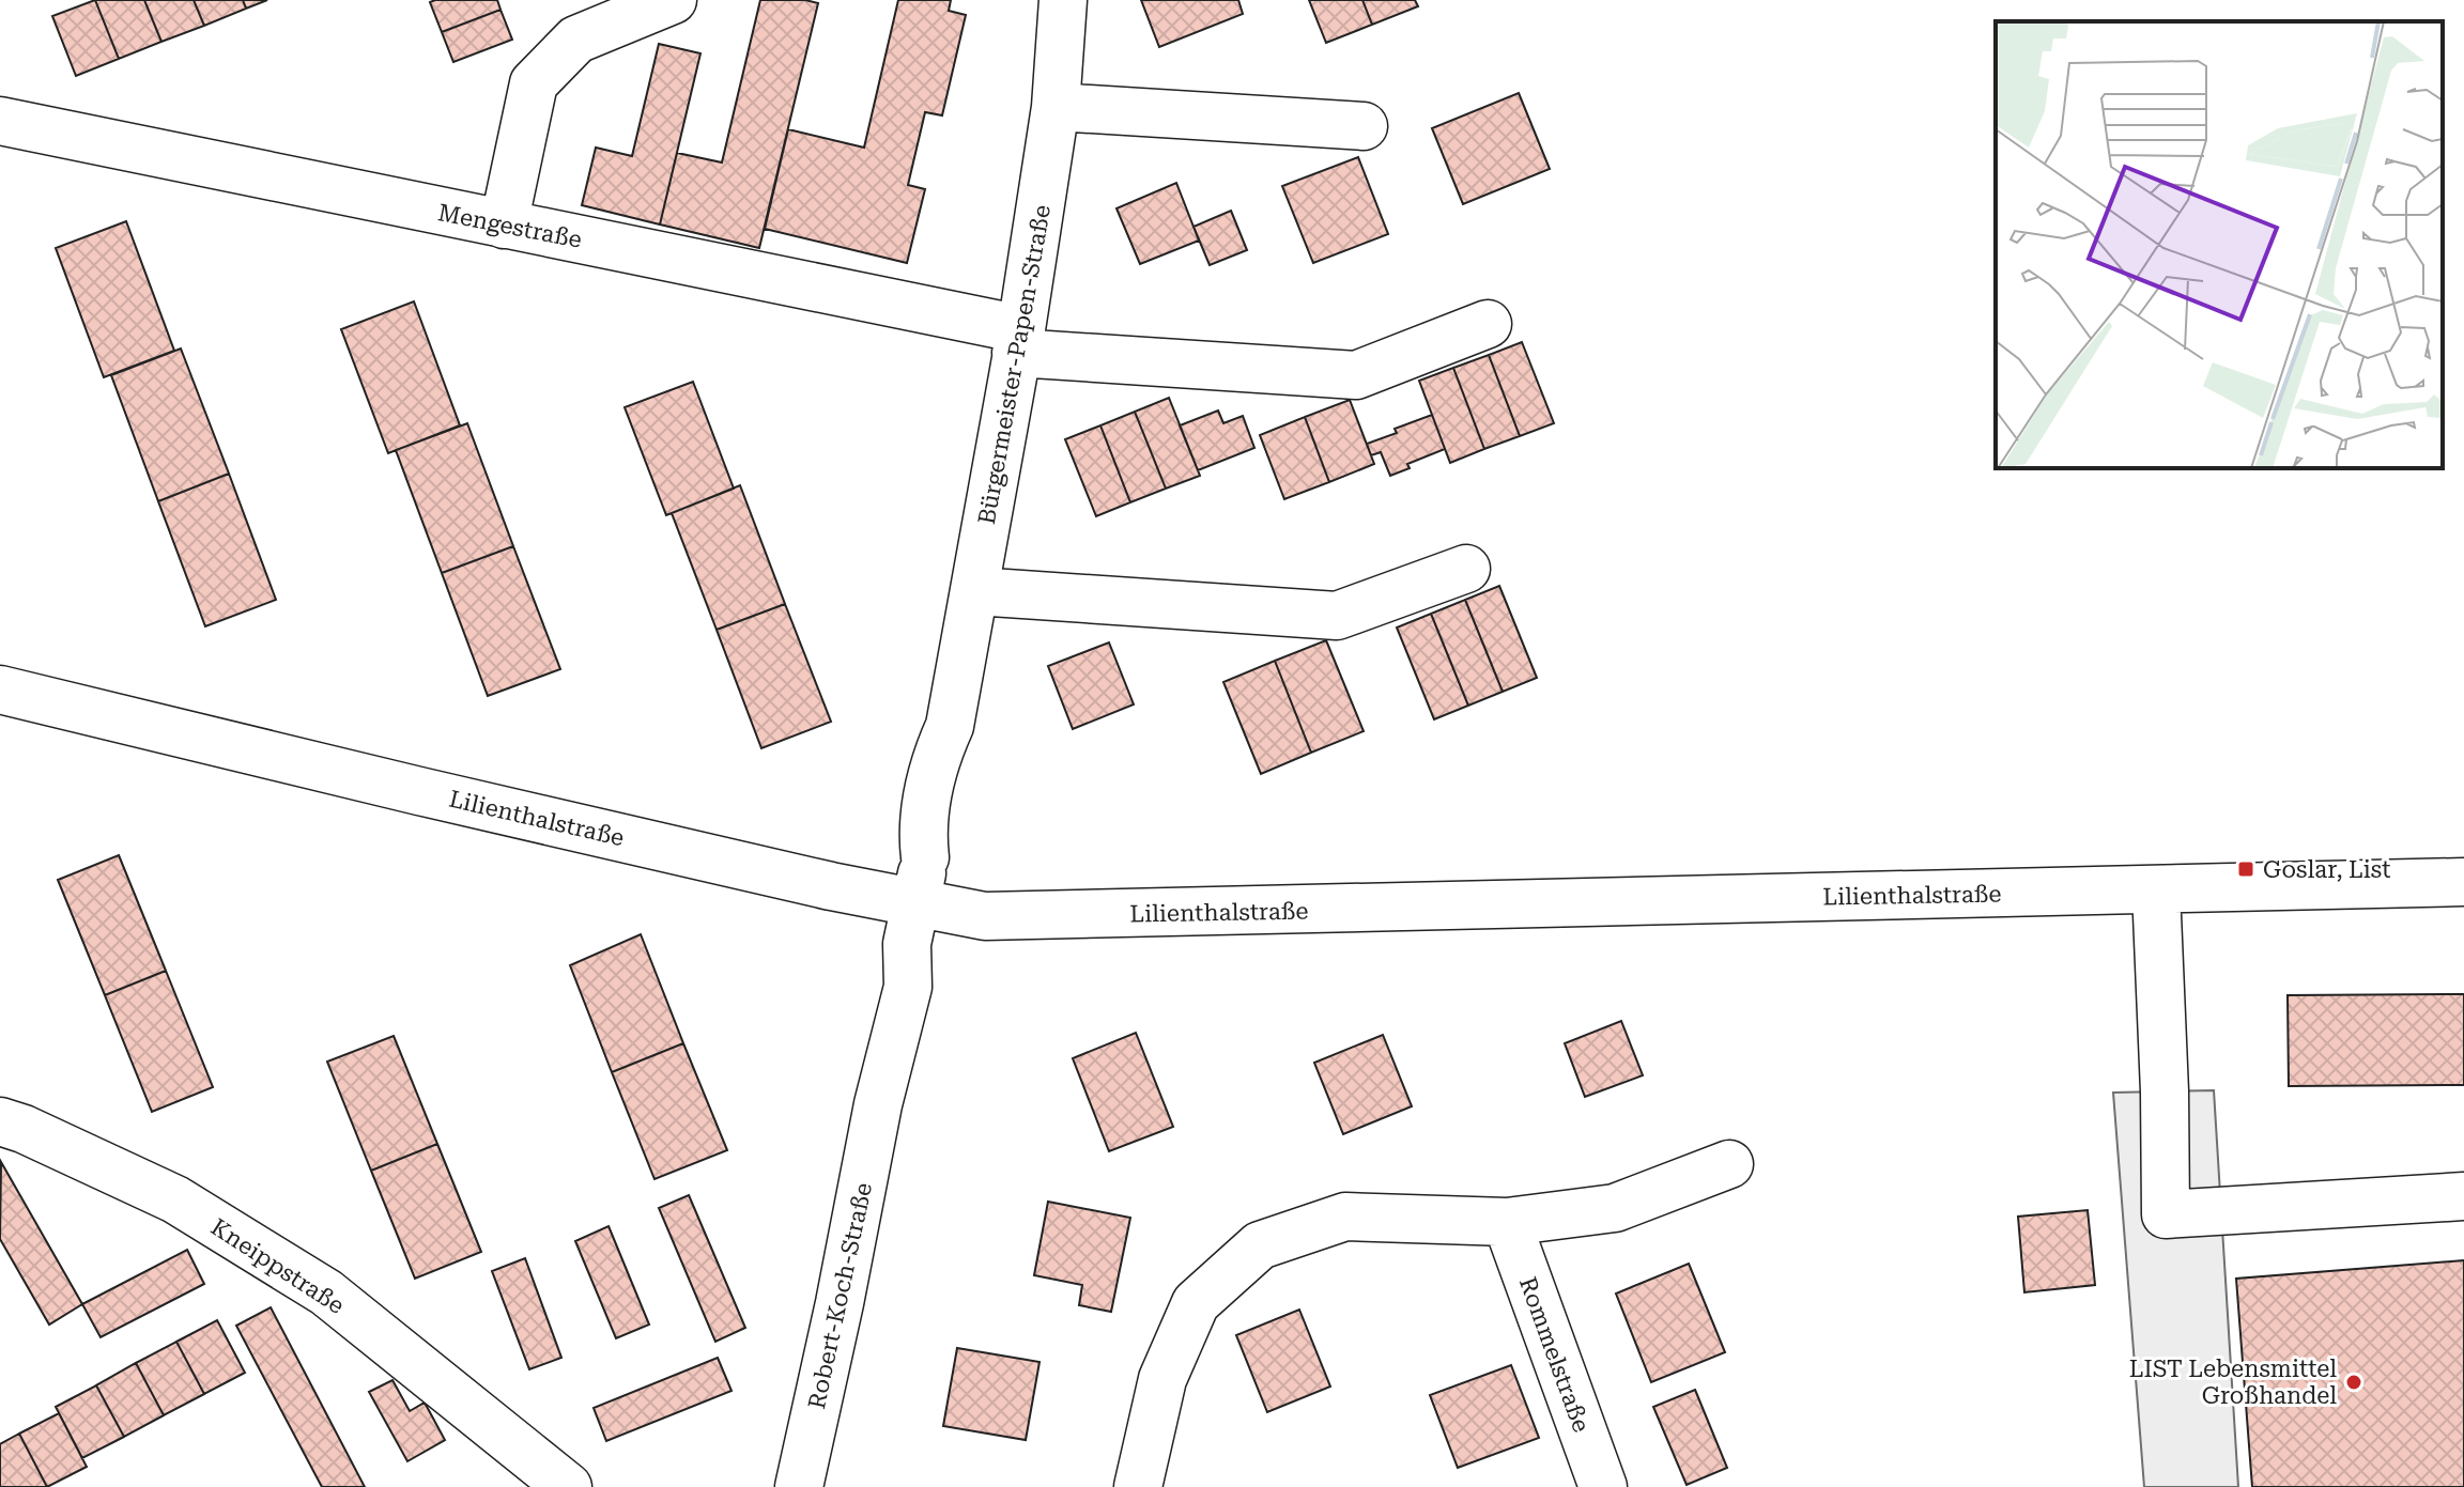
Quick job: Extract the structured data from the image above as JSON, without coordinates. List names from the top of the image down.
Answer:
{
  "streets": {
    "street": [
      "Mengestraße",
      "Bürgermeister-Papen-Straße",
      "Lilienthalstraße",
      "Kneippstraße",
      "Robert-Koch-Straße",
      "Rommelstraße"
    ]
  },
  "crossings": [
    ["Mengestraße", "Bürgermeister-Papen-Straße"],
    ["Bürgermeister-Papen-Straße", "Lilienthalstraße"],
    ["Bürgermeister-Papen-Straße", "Robert-Koch-Straße"],
    ["Lilienthalstraße", "Robert-Koch-Straße"]
  ],
  "places": {
    "transit": ["Goslar, List"],
    "other": ["LIST Lebensmittel Großhandel"]
  }
}
